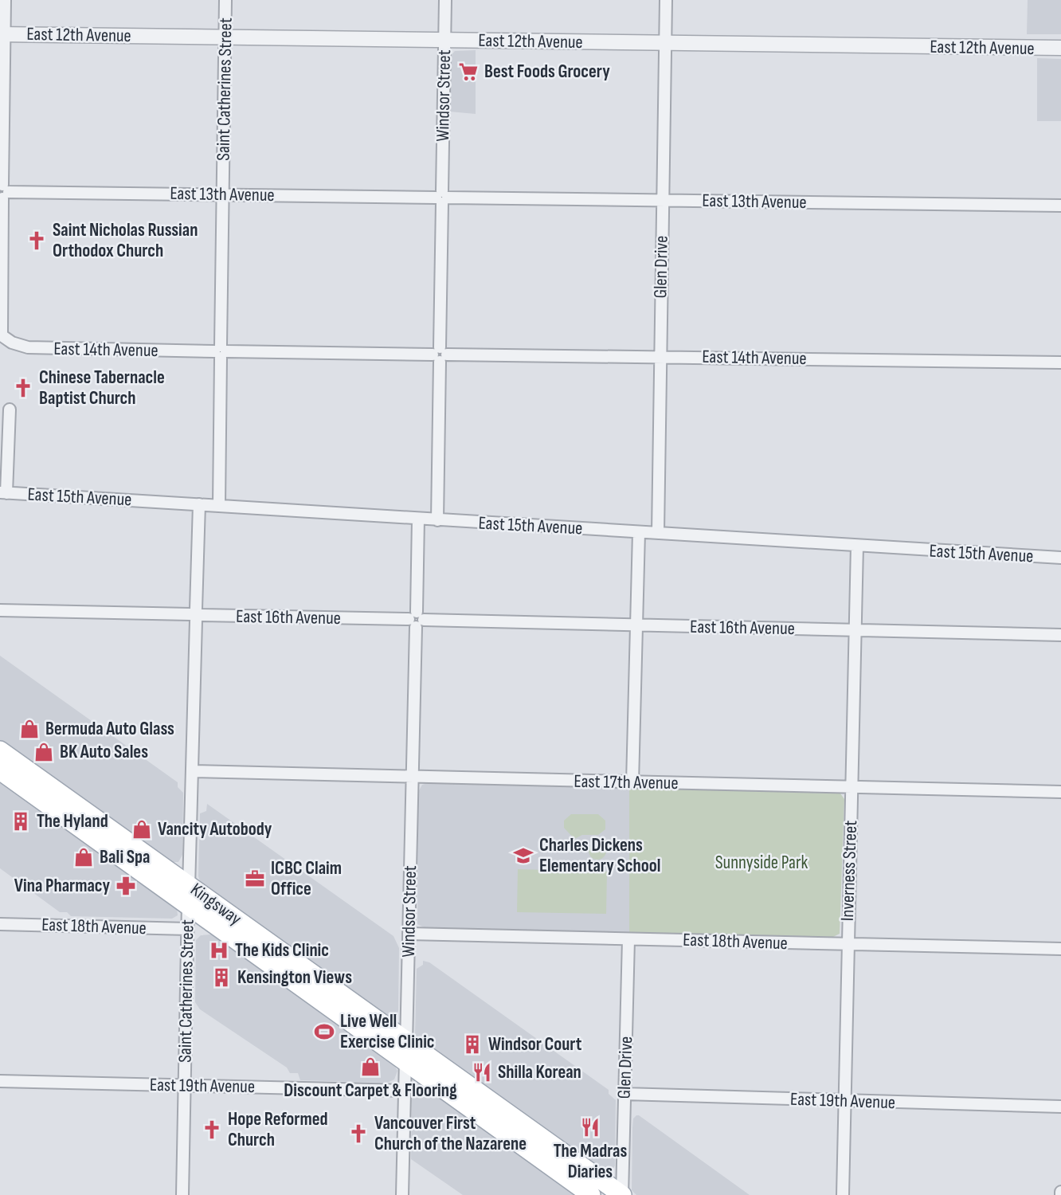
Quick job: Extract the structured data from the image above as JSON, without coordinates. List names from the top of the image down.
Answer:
{
  "streets": {
    "main road": ["Kingsway"],
    "street": [
      "East 12th Avenue",
      "Saint Catherines Street",
      "Windsor Street",
      "East 13th Avenue",
      "Glen Drive",
      "East 14th Avenue",
      "East 15th Avenue",
      "East 16th Avenue",
      "East 17th Avenue",
      "Inverness Street",
      "East 18th Avenue",
      "East 19th Avenue"
    ]
  },
  "crossings": [
    ["East 12th Avenue", "Saint Catherines Street"],
    ["East 12th Avenue", "Windsor Street"],
    ["East 12th Avenue", "Glen Drive"],
    ["Saint Catherines Street", "East 13th Avenue"],
    ["Saint Catherines Street", "East 14th Avenue"],
    ["Saint Catherines Street", "East 15th Avenue"],
    ["Saint Catherines Street", "East 16th Avenue"],
    ["Saint Catherines Street", "East 17th Avenue"],
    ["Saint Catherines Street", "Kingsway"],
    ["Saint Catherines Street", "East 18th Avenue"],
    ["Saint Catherines Street", "East 19th Avenue"],
    ["Windsor Street", "East 13th Avenue"],
    ["Windsor Street", "East 14th Avenue"],
    ["Windsor Street", "East 15th Avenue"],
    ["Windsor Street", "East 16th Avenue"],
    ["Windsor Street", "East 17th Avenue"],
    ["Windsor Street", "Kingsway"],
    ["Windsor Street", "East 18th Avenue"],
    ["Windsor Street", "East 19th Avenue"],
    ["East 13th Avenue", "Glen Drive"],
    ["Glen Drive", "East 14th Avenue"],
    ["Glen Drive", "East 15th Avenue"],
    ["Glen Drive", "Kingsway"],
    ["Glen Drive", "East 18th Avenue"],
    ["Glen Drive", "East 19th Avenue"],
    ["East 15th Avenue", "Inverness Street"],
    ["East 16th Avenue", "Inverness Street"],
    ["East 17th Avenue", "Inverness Street"],
    ["Inverness Street", "East 18th Avenue"],
    ["Inverness Street", "East 19th Avenue"]
  ],
  "parks": ["Sunnyside Park"],
  "places": {
    "supermarket": ["Best Foods Grocery"],
    "church": [
      "Saint Nicholas Russian Orthodox Church",
      "Chinese Tabernacle Baptist Church",
      "Hope Reformed Church",
      "Vancouver First Church of the Nazarene"
    ],
    "shop": [
      "Bermuda Auto Glass",
      "BK Auto Sales",
      "Vancity Autobody",
      "Bali Spa",
      "Discount Carpet & Flooring"
    ],
    "building": ["The Hyland", "Kensington Views", "Windsor Court"],
    "school or university": ["Charles Dickens Elementary School"],
    "office": ["ICBC Claim Office"],
    "pharmacy": ["Vina Pharmacy"],
    "hospital": ["The Kids Clinic"],
    "sports": ["Live Well Exercise Clinic"],
    "restaurant": ["Shilla Korean", "The Madras Diaries"]
  }
}
